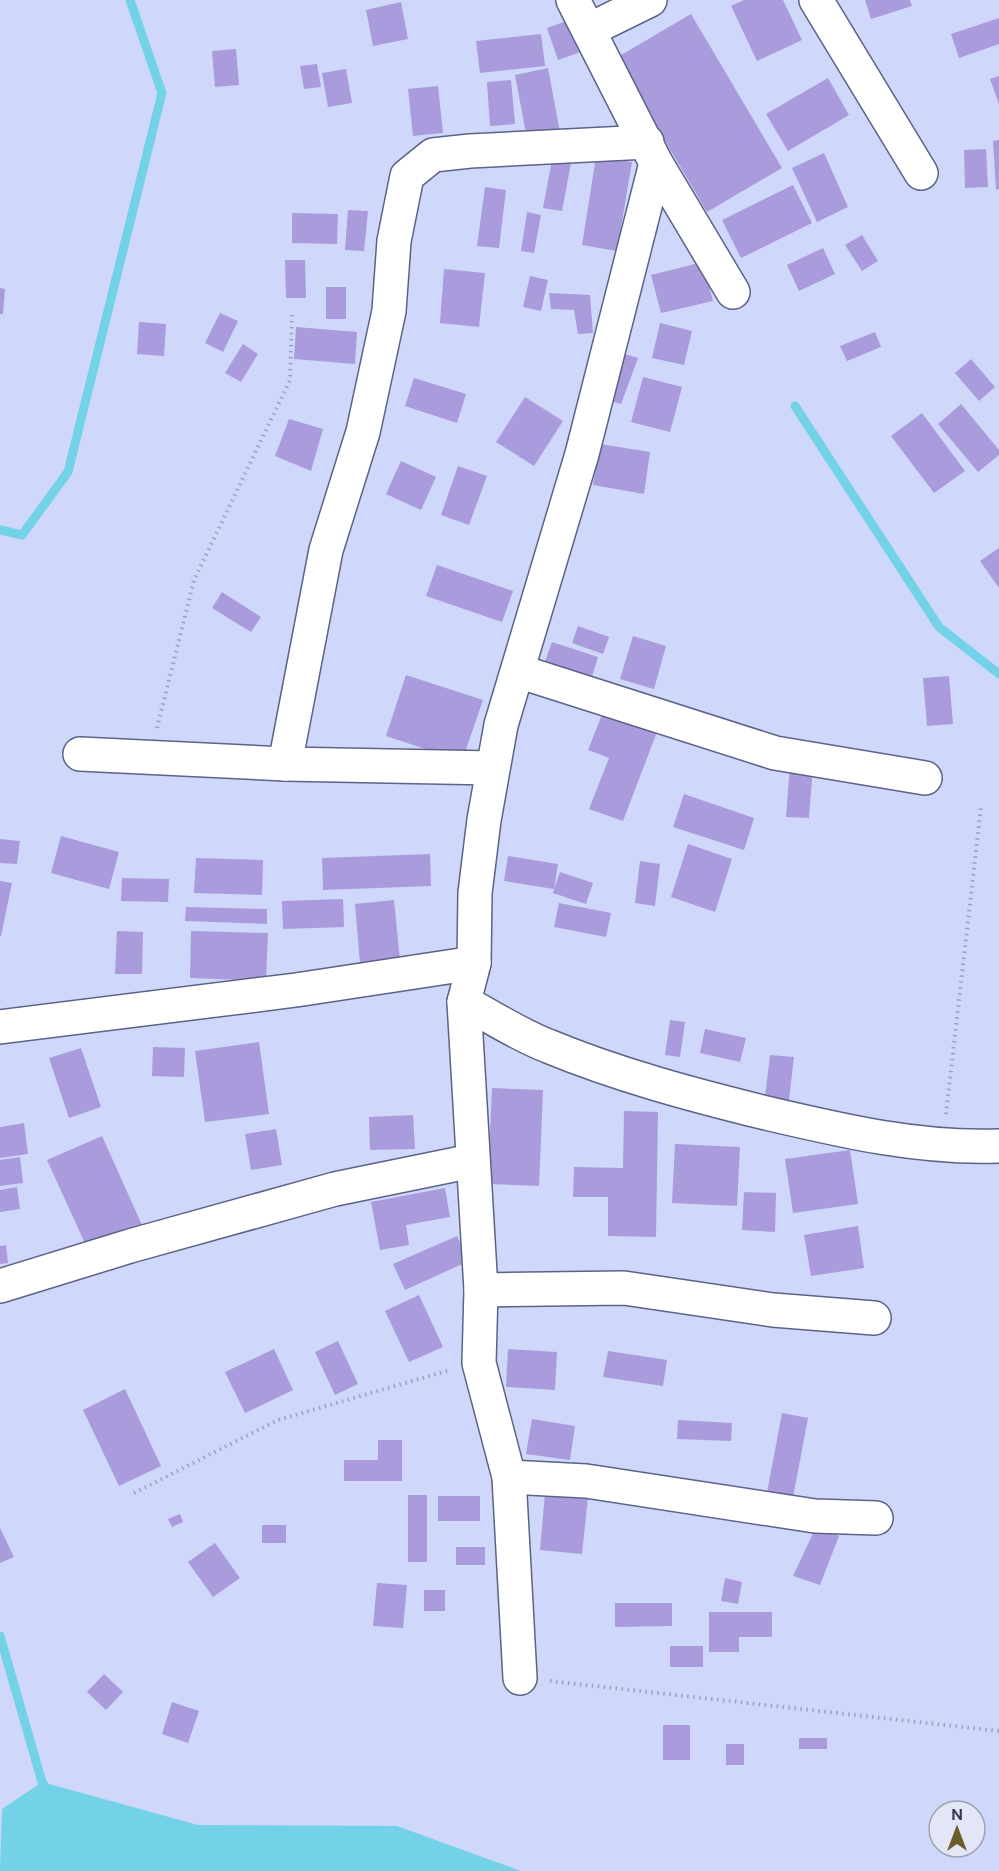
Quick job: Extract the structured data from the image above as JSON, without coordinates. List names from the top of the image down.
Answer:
{
  "north": "top"
}
